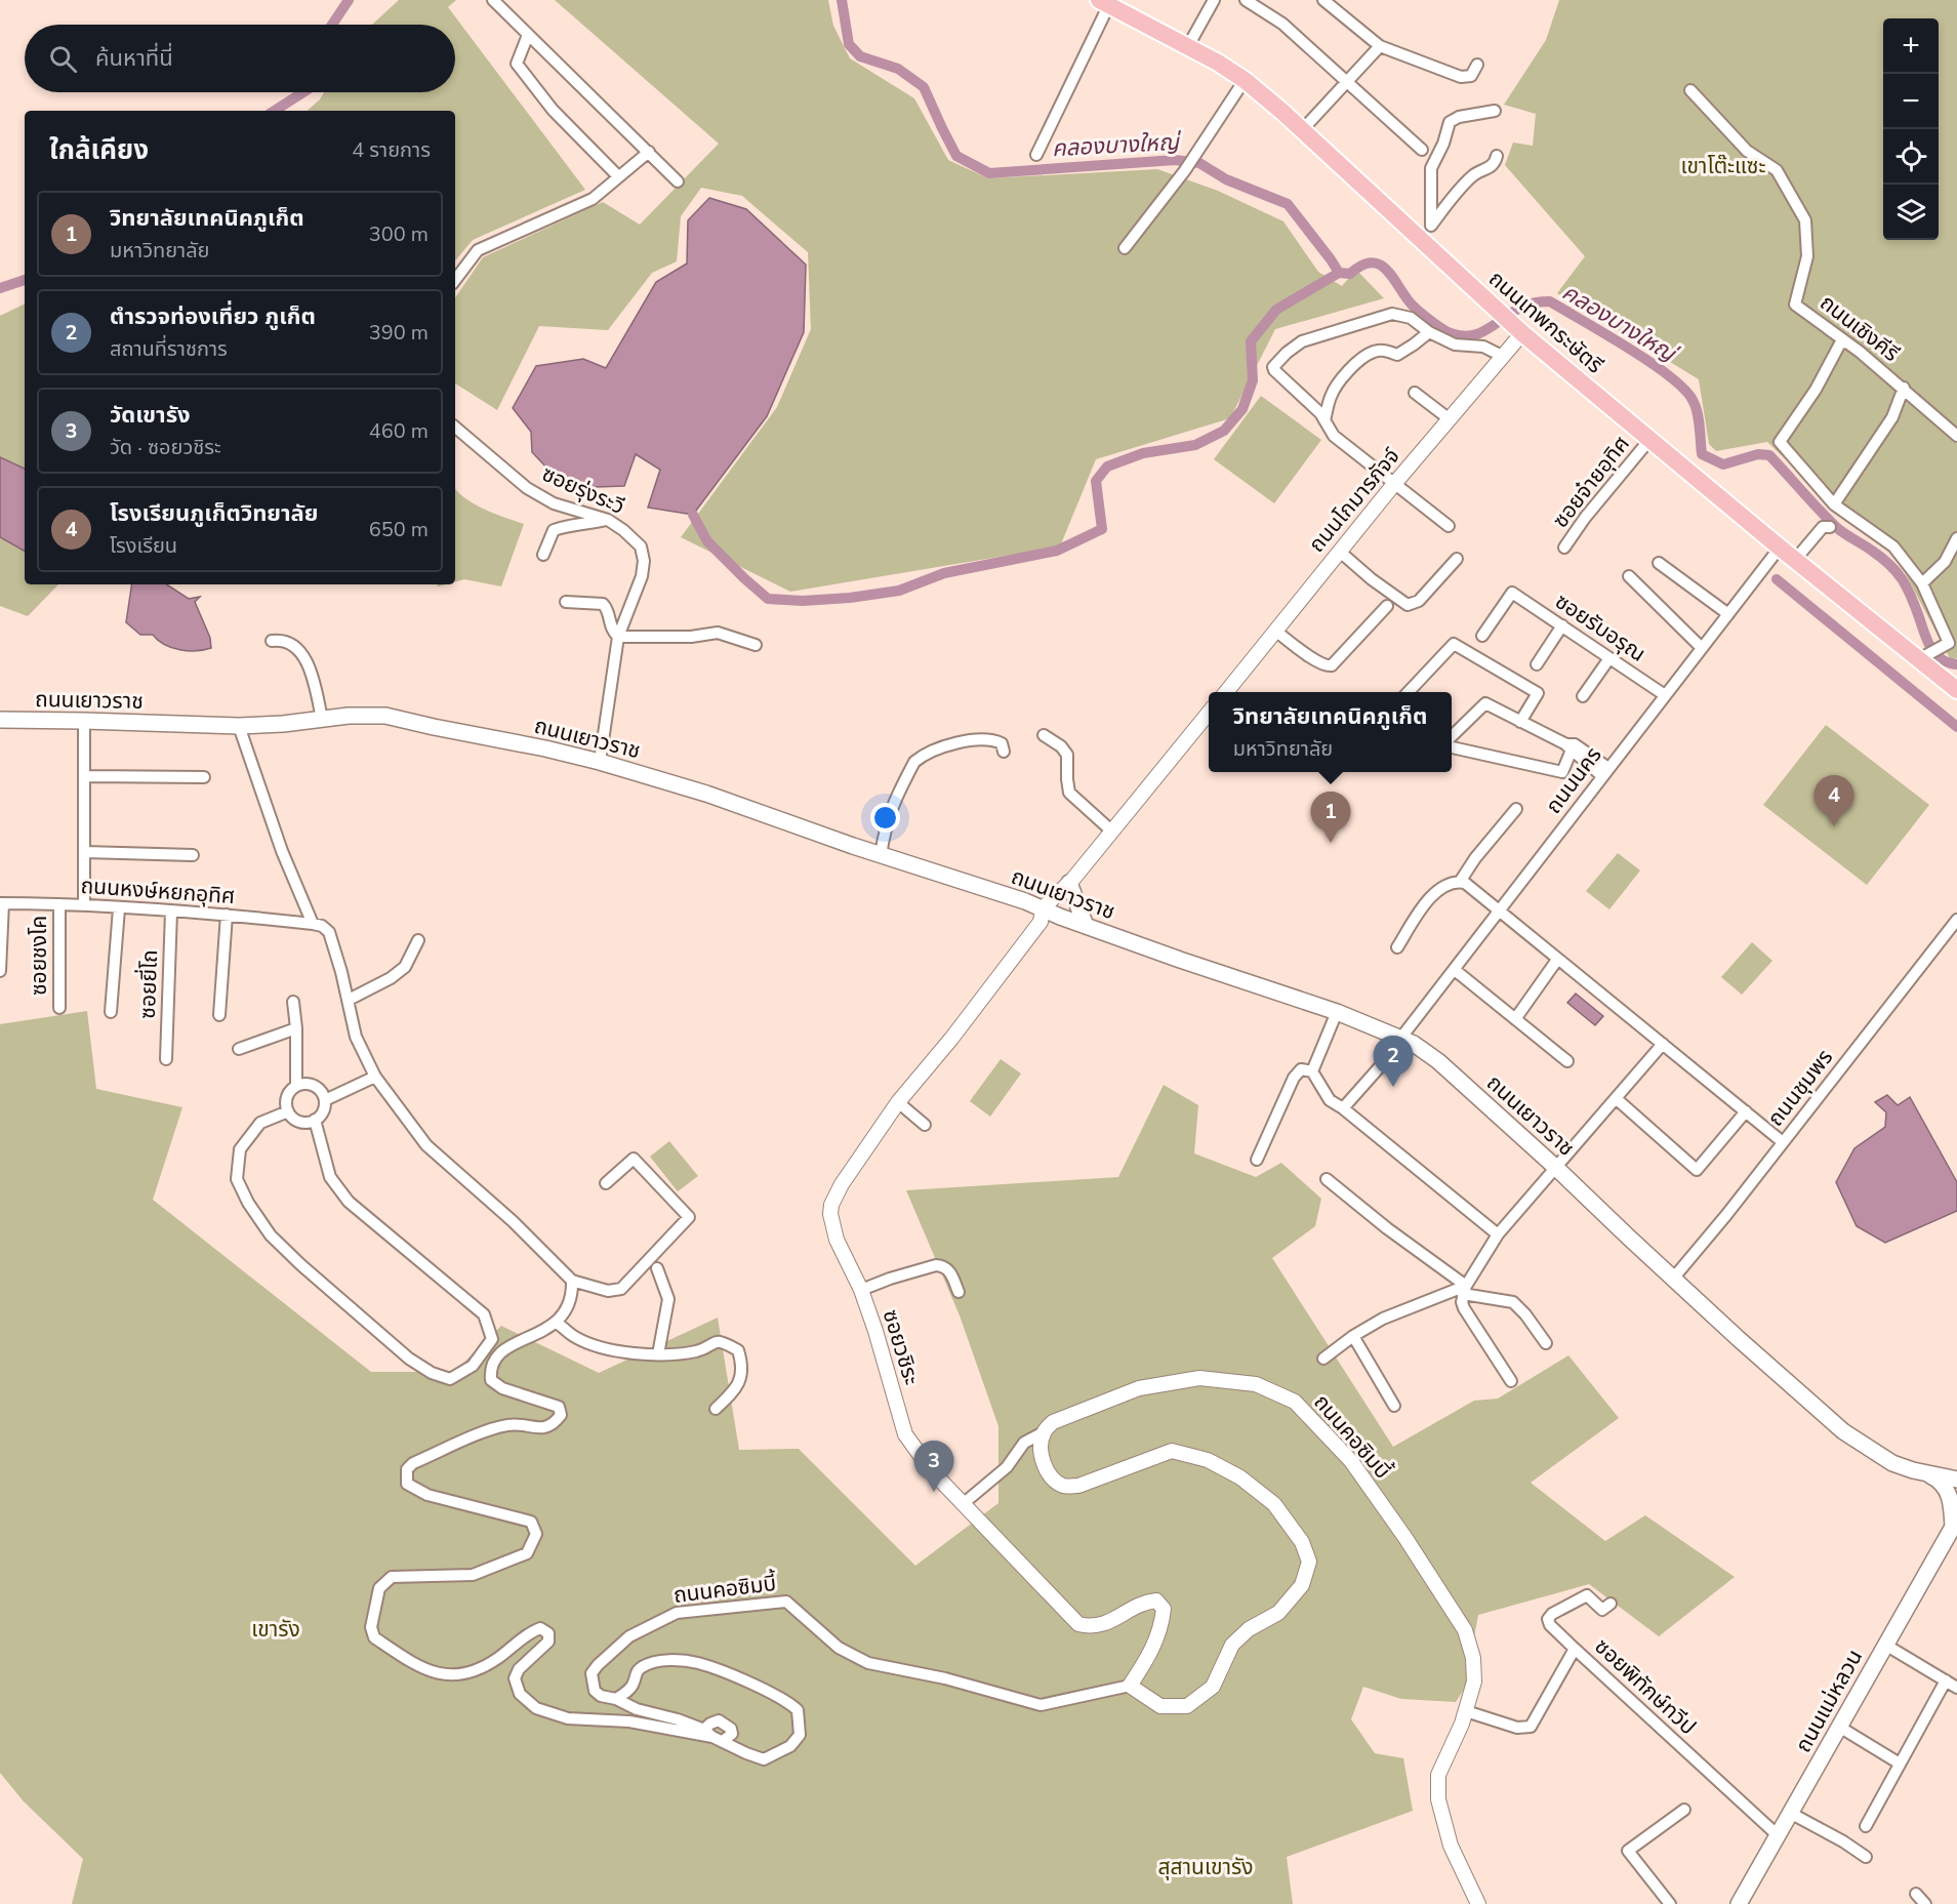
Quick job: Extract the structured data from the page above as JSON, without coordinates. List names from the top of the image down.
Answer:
{
  "streets": {
    "main road": ["ถนนเทพกระษัตรี", "ถนนเยาวราช", "ถนนแม่หลวน"],
    "street": [
      "ถนนเชิงคีรี",
      "ซอยจ๋ายอุทิศ",
      "ซอยรุ่งระวี",
      "ถนนโกมารภัจจ์",
      "ซอยรับอรุณ",
      "ถนนนคร",
      "ถนนหงษ์หยกอุทิศ",
      "ซอยชงโค",
      "ซอยยี่โถ",
      "ถนนชุมพร",
      "ซอยวชิระ",
      "ถนนคอซิมบี้",
      "ซอยพิทักษ์ทวีป"
    ]
  },
  "crossings": [
    ["ถนนเทพกระษัตรี", "ซอยจ๋ายอุทิศ"],
    ["ถนนเทพกระษัตรี", "ถนนโกมารภัจจ์"],
    ["ถนนเทพกระษัตรี", "ถนนนคร"],
    ["ซอยรุ่งระวี", "ถนนเยาวราช"],
    ["ซอยรับอรุณ", "ถนนนคร"],
    ["ถนนเยาวราช", "ถนนนคร"],
    ["ถนนเยาวราช", "ถนนชุมพร"],
    ["ถนนเยาวราช", "ซอยวชิระ"],
    ["ถนนหงษ์หยกอุทิศ", "ซอยชงโค"],
    ["ถนนหงษ์หยกอุทิศ", "ซอยยี่โถ"],
    ["ซอยวชิระ", "ถนนคอซิมบี้"],
    ["ถนนคอซิมบี้", "ซอยพิทักษ์ทวีป"],
    ["ซอยพิทักษ์ทวีป", "ถนนแม่หลวน"]
  ],
  "water": ["คลองบางใหญ่"],
  "parks": ["เขาโต๊ะแซะ", "เขารัง", "สุสานเขารัง"],
  "page": {
    "map_buttons": ["+", "−"],
    "search": "ค้นหาที่นี่",
    "heading": ["ใกล้เคียง", "4 รายการ"],
    "list": [
      {
        "mark": "1",
        "name": "วิทยาลัยเทคนิคภูเก็ต",
        "note": "มหาวิทยาลัย",
        "value": "300 m"
      },
      {
        "mark": "2",
        "name": "ตำรวจท่องเที่ยว ภูเก็ต",
        "note": "สถานที่ราชการ",
        "value": "390 m"
      },
      {
        "mark": "3",
        "name": "วัดเขารัง",
        "note": "วัด · ซอยวชิระ",
        "value": "460 m"
      },
      {
        "mark": "4",
        "name": "โรงเรียนภูเก็ตวิทยาลัย",
        "note": "โรงเรียน",
        "value": "650 m"
      }
    ],
    "popup": ["วิทยาลัยเทคนิคภูเก็ต", "มหาวิทยาลัย"],
    "pins": [
      "4",
      "1",
      "2",
      "3"
    ]
  }
}
